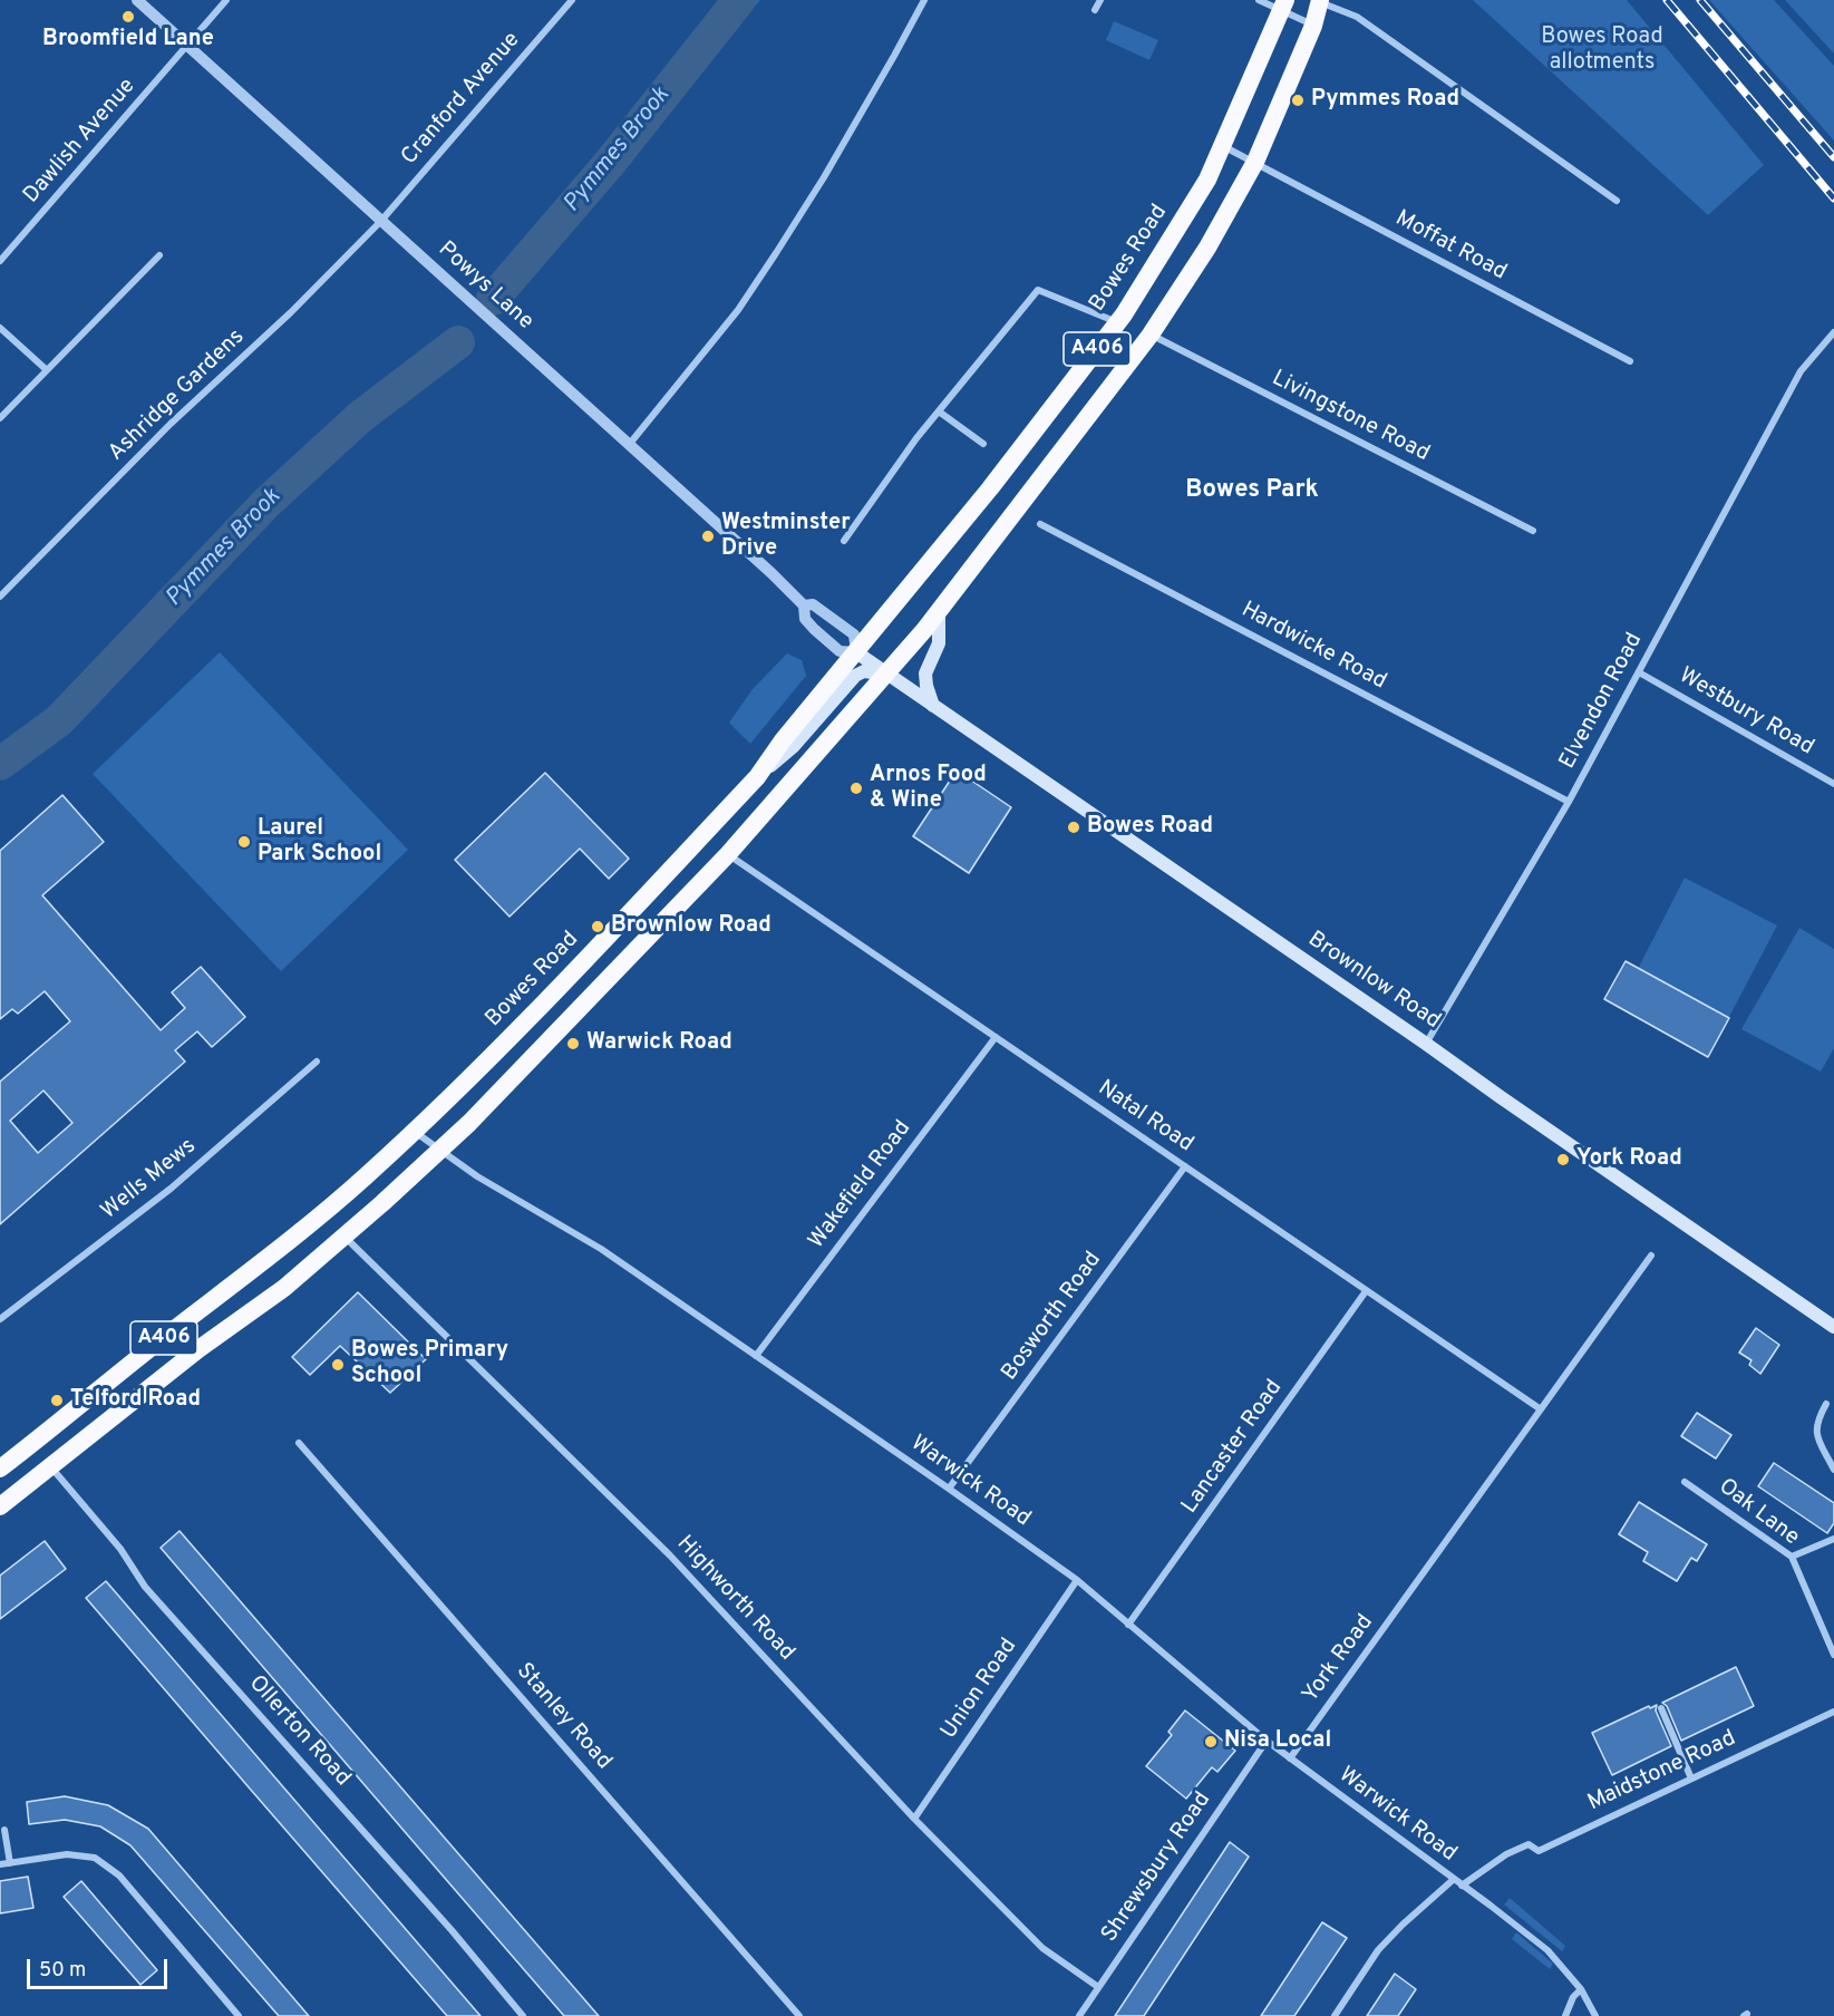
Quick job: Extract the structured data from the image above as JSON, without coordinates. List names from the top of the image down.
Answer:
{
  "streets": {
    "highway": ["Bowes Road", "A406"],
    "main road": ["Powys Lane", "Brownlow Road"],
    "street": [
      "Cranford Avenue",
      "Dawlish Avenue",
      "Moffat Road",
      "Ashridge Gardens",
      "Livingstone Road",
      "Hardwicke Road",
      "Elvendon Road",
      "Westbury Road",
      "Natal Road",
      "Wells Mews",
      "Wakefield Road",
      "Bosworth Road",
      "Lancaster Road",
      "Warwick Road",
      "Oak Lane",
      "Highworth Road",
      "York Road",
      "Union Road",
      "Stanley Road",
      "Ollerton Road",
      "Maidstone Road",
      "Shrewsbury Road"
    ]
  },
  "crossings": [
    ["Cranford Avenue", "Powys Lane"],
    ["Cranford Avenue", "Ashridge Gardens"],
    ["Dawlish Avenue", "Powys Lane"],
    ["Moffat Road", "Bowes Road"],
    ["Moffat Road", "A406"],
    ["Bowes Road", "Powys Lane"],
    ["Bowes Road", "A406"],
    ["Bowes Road", "Warwick Road"],
    ["Powys Lane", "A406"],
    ["Powys Lane", "Ashridge Gardens"],
    ["Powys Lane", "Brownlow Road"],
    ["A406", "Livingstone Road"],
    ["A406", "Brownlow Road"],
    ["A406", "Natal Road"],
    ["A406", "Warwick Road"],
    ["A406", "Highworth Road"],
    ["A406", "Ollerton Road"],
    ["Hardwicke Road", "Elvendon Road"],
    ["Elvendon Road", "Westbury Road"],
    ["Elvendon Road", "Brownlow Road"],
    ["Natal Road", "Wakefield Road"],
    ["Natal Road", "Bosworth Road"],
    ["Natal Road", "Lancaster Road"],
    ["Natal Road", "York Road"],
    ["Wakefield Road", "Warwick Road"],
    ["Bosworth Road", "Warwick Road"],
    ["Lancaster Road", "Warwick Road"],
    ["Warwick Road", "York Road"],
    ["Warwick Road", "Union Road"],
    ["Warwick Road", "Maidstone Road"],
    ["Warwick Road", "Shrewsbury Road"],
    ["Highworth Road", "Union Road"],
    ["Highworth Road", "Shrewsbury Road"]
  ],
  "districts": ["Bowes Park"],
  "water": ["Pymmes Brook"],
  "parks": ["Bowes Road allotments"],
  "places": [
    "Broomfield Lane",
    "Pymmes Road",
    "Westminster Drive",
    "Arnos Food & Wine",
    "Bowes Road",
    "Laurel Park School",
    "Brownlow Road",
    "Warwick Road",
    "York Road",
    "Bowes Primary School",
    "Telford Road",
    "Nisa Local"
  ],
  "scale_bar": "50 m"
}
